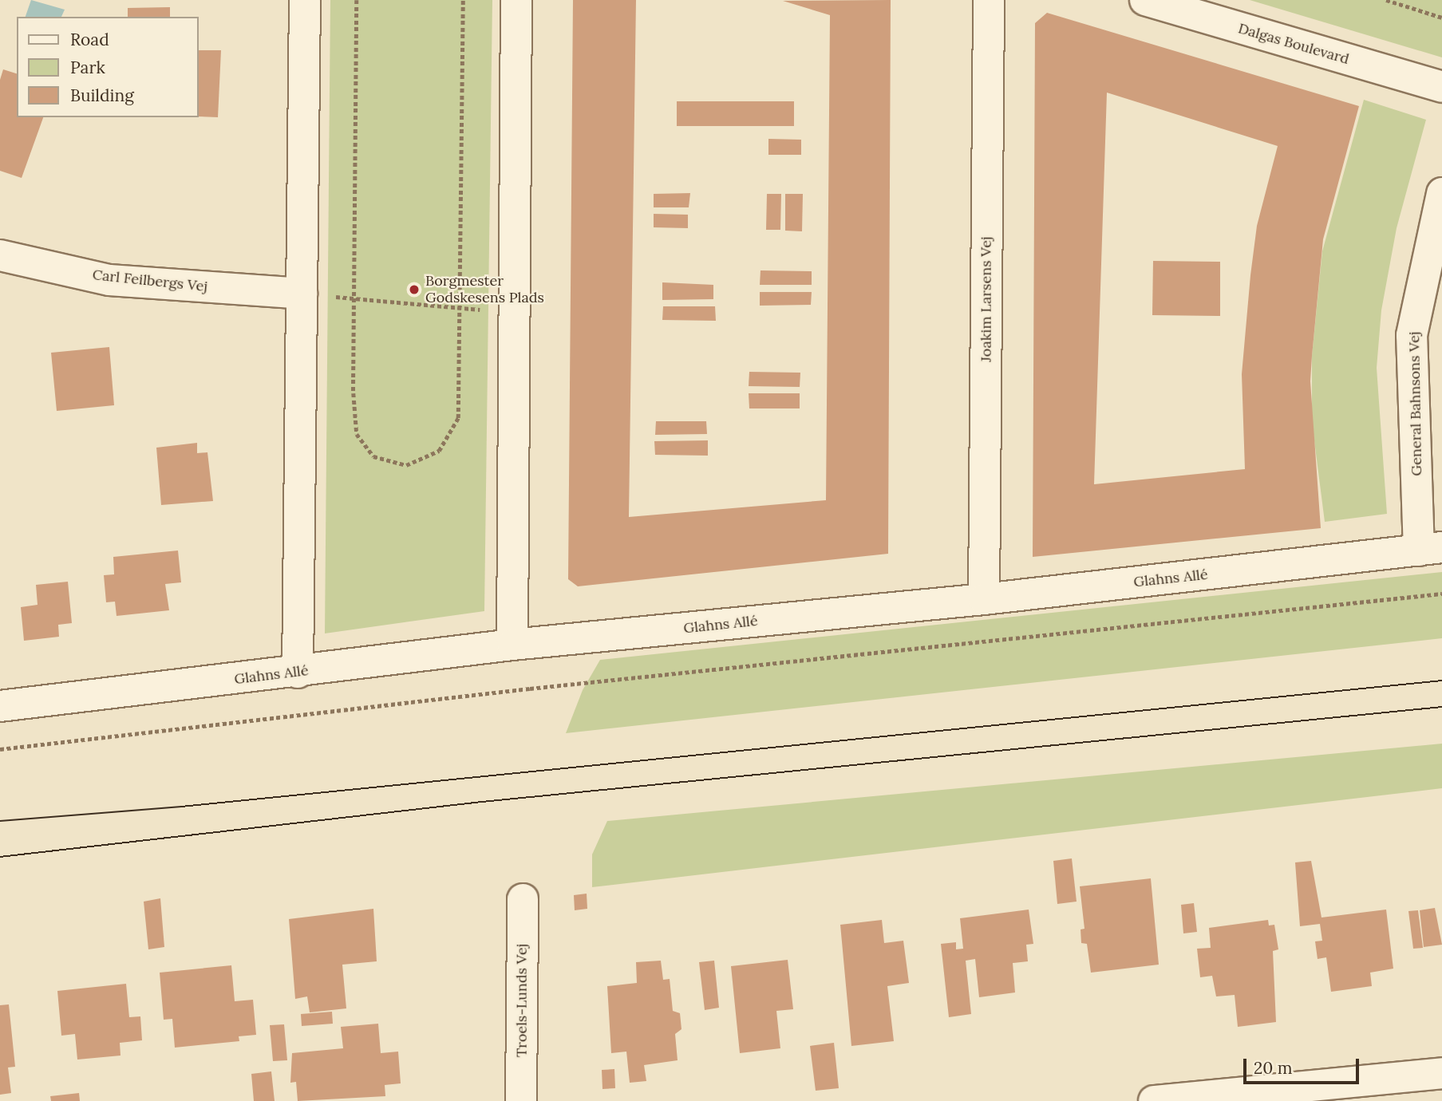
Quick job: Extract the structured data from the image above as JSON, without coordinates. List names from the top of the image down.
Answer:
{
  "streets": {
    "street": [
      "Dalgas Boulevard",
      "Carl Feilbergs Vej",
      "Joakim Larsens Vej",
      "General Bahnsons Vej",
      "Glahns Allé",
      "Troels-Lunds Vej"
    ]
  },
  "crossings": [
    ["Joakim Larsens Vej", "Glahns Allé"],
    ["General Bahnsons Vej", "Glahns Allé"]
  ],
  "places": ["Borgmester Godskesens Plads"],
  "legend": ["Road", "Park", "Building"],
  "scale_bar": "20 m"
}
